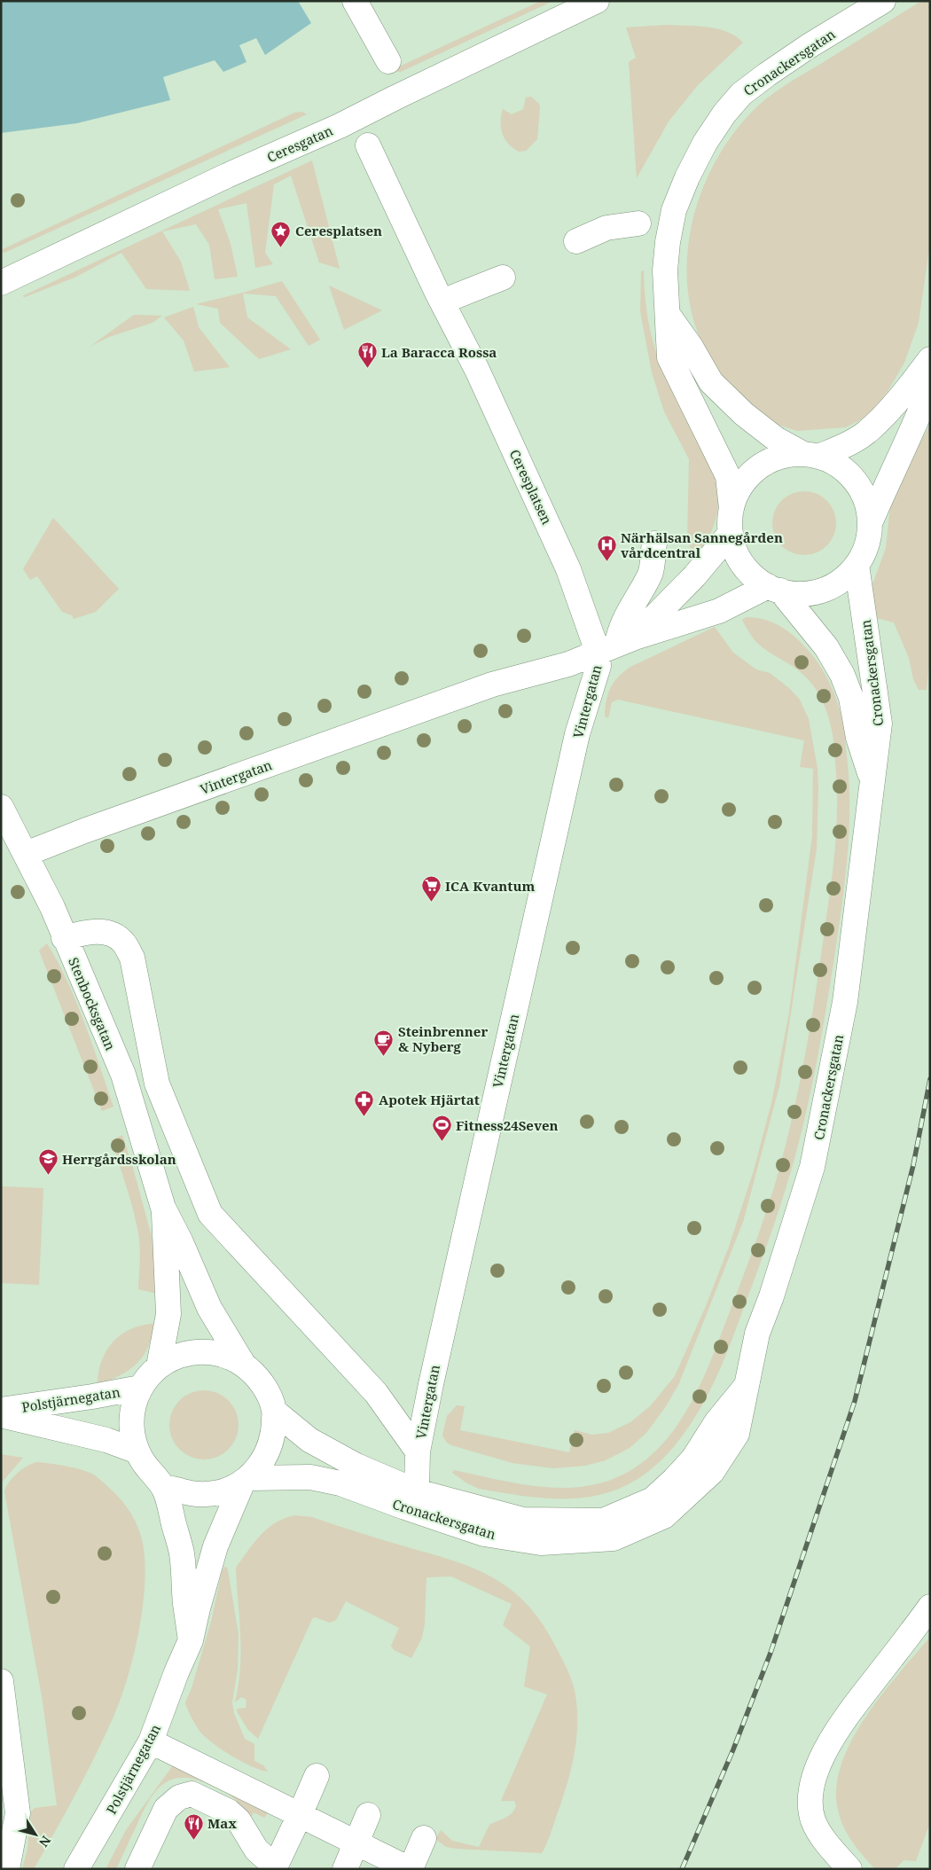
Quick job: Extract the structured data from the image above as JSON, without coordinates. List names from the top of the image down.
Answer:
{
  "streets": {
    "street": [
      "Cronackersgatan",
      "Ceresgatan",
      "Ceresplatsen",
      "Vintergatan",
      "Stenbocksgatan",
      "Polstjärnegatan"
    ]
  },
  "crossings": [
    ["Cronackersgatan", "Vintergatan"],
    ["Cronackersgatan", "Stenbocksgatan"],
    ["Cronackersgatan", "Polstjärnegatan"],
    ["Ceresplatsen", "Vintergatan"],
    ["Vintergatan", "Stenbocksgatan"],
    ["Stenbocksgatan", "Polstjärnegatan"]
  ],
  "places": {
    "place": ["Ceresplatsen"],
    "restaurant": ["La Baracca Rossa", "Max"],
    "hospital": ["Närhälsan Sannegården vårdcentral"],
    "supermarket": ["ICA Kvantum"],
    "cafe": ["Steinbrenner & Nyberg"],
    "pharmacy": ["Apotek Hjärtat"],
    "sports": ["Fitness24Seven"],
    "school or university": ["Herrgårdsskolan"]
  },
  "north": "bottom right"
}
